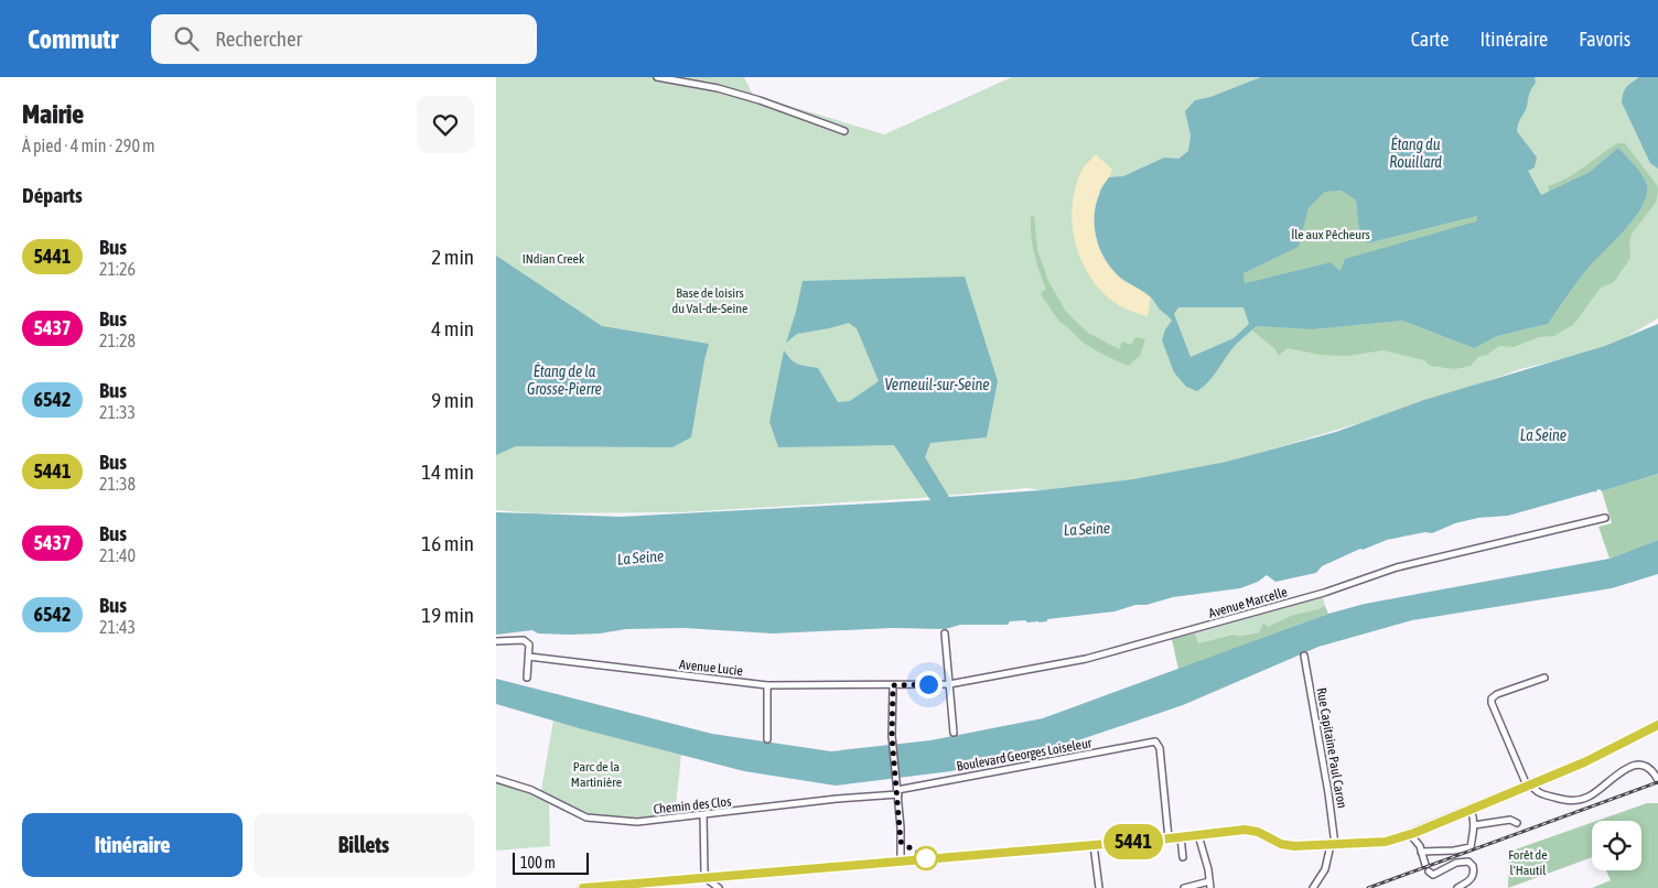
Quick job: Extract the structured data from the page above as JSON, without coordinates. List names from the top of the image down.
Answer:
{
  "streets": {
    "street": [
      "Avenue Marcelle",
      "Avenue Lucie",
      "Rue Capitaine Paul Caron",
      "Boulevard Georges Loiseleur",
      "Chemin des Clos"
    ]
  },
  "crossings": [
    ["Avenue Marcelle", "Avenue Lucie"],
    ["Boulevard Georges Loiseleur", "Chemin des Clos"]
  ],
  "water": [
    "Étang du Rouillard",
    "Étang de la Grosse-Pierre",
    "Verneuil-sur-Seine",
    "La Seine"
  ],
  "parks": [
    "Île aux Pêcheurs",
    "INdian Creek",
    "Base de loisirs du Val-de-Seine",
    "Parc de la Martinière",
    "Forêt de l'Hautil"
  ],
  "lines": ["bus line 5441"],
  "scale_bar": "100 m",
  "page": {
    "header": "Commutr",
    "search": "Rechercher",
    "nav": ["Carte", "Itinéraire", "Favoris"],
    "heading": [
      ["Mairie", "À pied · 4 min · 290 m"],
      "Départs"
    ],
    "on_map": "5441",
    "list": [
      {
        "mark": "5441",
        "name": "Bus",
        "note": "21:26",
        "value": "2 min"
      },
      {
        "mark": "5437",
        "name": "Bus",
        "note": "21:28",
        "value": "4 min"
      },
      {
        "mark": "6542",
        "name": "Bus",
        "note": "21:33",
        "value": "9 min"
      },
      {
        "mark": "5441",
        "name": "Bus",
        "note": "21:38",
        "value": "14 min"
      },
      {
        "mark": "5437",
        "name": "Bus",
        "note": "21:40",
        "value": "16 min"
      },
      {
        "mark": "6542",
        "name": "Bus",
        "note": "21:43",
        "value": "19 min"
      }
    ],
    "buttons": ["Itinéraire", "Billets"],
    "scale": "100 m"
  }
}
